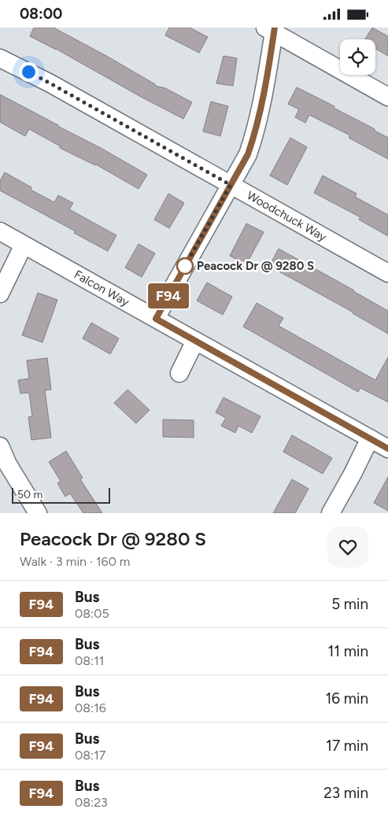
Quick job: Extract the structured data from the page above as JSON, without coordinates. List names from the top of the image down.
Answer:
{
  "streets": {
    "street": ["Woodchuck Way", "Falcon Way"]
  },
  "places": ["Peacock Dr @ 9280 S"],
  "lines": ["bus line F94"],
  "scale_bar": "50 m",
  "page": {
    "status": "08:00",
    "on_map": "F94",
    "scale": "50 m",
    "heading": ["Peacock Dr @ 9280 S", "Walk · 3 min · 160 m"],
    "list": [
      {
        "mark": "F94",
        "name": "Bus",
        "note": "08:05",
        "value": "5 min"
      },
      {
        "mark": "F94",
        "name": "Bus",
        "note": "08:11",
        "value": "11 min"
      },
      {
        "mark": "F94",
        "name": "Bus",
        "note": "08:16",
        "value": "16 min"
      },
      {
        "mark": "F94",
        "name": "Bus",
        "note": "08:17",
        "value": "17 min"
      },
      {
        "mark": "F94",
        "name": "Bus",
        "note": "08:23",
        "value": "23 min"
      }
    ]
  }
}
